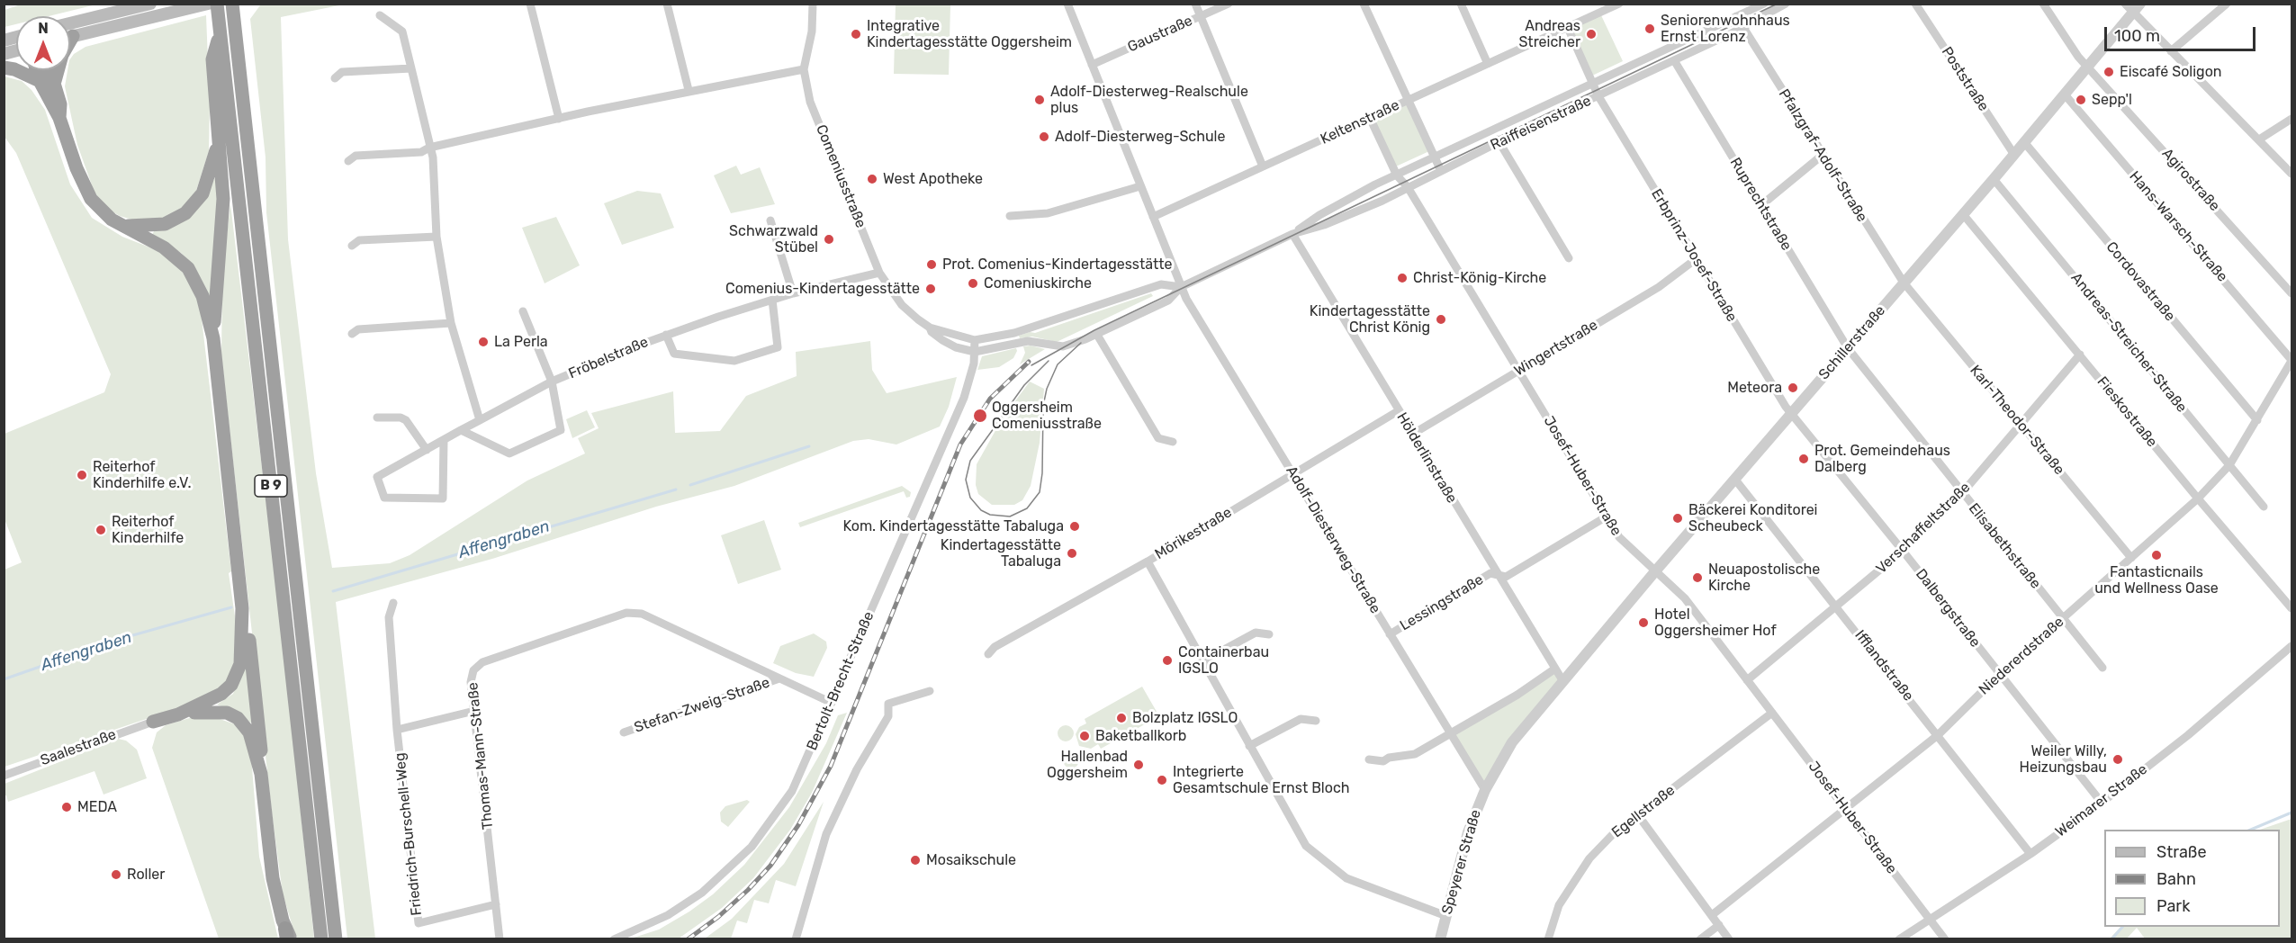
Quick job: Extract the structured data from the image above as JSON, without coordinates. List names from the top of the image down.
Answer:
{
  "streets": {
    "highway": ["B 9"],
    "street": [
      "Gaustraße",
      "Poststraße",
      "Keltenstraße",
      "Raiffeisenstraße",
      "Pfalzgraf-Adolf-Straße",
      "Comeniusstraße",
      "Agirostraße",
      "Ruprechtstraße",
      "Hans-Warsch-Straße",
      "Erbprinz-Josef-Straße",
      "Cordovastraße",
      "Schillerstraße",
      "Andreas-Streicher-Straße",
      "Wingertstraße",
      "Fröbelstraße",
      "Fieskostraße",
      "Karl-Theodor-Straße",
      "Hölderlinstraße",
      "Josef-Huber-Straße",
      "Verschaffeltstraße",
      "Mörikestraße",
      "Adolf-Diesterweg-Straße",
      "Elisabethstraße",
      "Lessingstraße",
      "Dalbergstraße",
      "Niedererdstraße",
      "Ifflandstraße",
      "Bertolt-Brecht-Straße",
      "Stefan-Zweig-Straße",
      "Saalestraße",
      "Thomas-Mann-Straße",
      "Weimarer Straße",
      "Egellstraße",
      "Friedrich-Burschell-Weg",
      "Speyerer Straße"
    ]
  },
  "crossings": [
    ["Gaustraße", "Adolf-Diesterweg-Straße"],
    ["Poststraße", "Schillerstraße"],
    ["Keltenstraße", "Josef-Huber-Straße"],
    ["Keltenstraße", "Adolf-Diesterweg-Straße"],
    ["Raiffeisenstraße", "Pfalzgraf-Adolf-Straße"],
    ["Raiffeisenstraße", "Comeniusstraße"],
    ["Raiffeisenstraße", "Ruprechtstraße"],
    ["Raiffeisenstraße", "Erbprinz-Josef-Straße"],
    ["Raiffeisenstraße", "Hölderlinstraße"],
    ["Raiffeisenstraße", "Josef-Huber-Straße"],
    ["Raiffeisenstraße", "Adolf-Diesterweg-Straße"],
    ["Raiffeisenstraße", "Bertolt-Brecht-Straße"],
    ["Pfalzgraf-Adolf-Straße", "Schillerstraße"],
    ["Pfalzgraf-Adolf-Straße", "Karl-Theodor-Straße"],
    ["Comeniusstraße", "Fröbelstraße"],
    ["Comeniusstraße", "Adolf-Diesterweg-Straße"],
    ["Comeniusstraße", "Bertolt-Brecht-Straße"],
    ["Agirostraße", "Schillerstraße"],
    ["Ruprechtstraße", "Schillerstraße"],
    ["Ruprechtstraße", "Elisabethstraße"],
    ["Hans-Warsch-Straße", "Schillerstraße"],
    ["Hans-Warsch-Straße", "Niedererdstraße"],
    ["Erbprinz-Josef-Straße", "Schillerstraße"],
    ["Erbprinz-Josef-Straße", "Wingertstraße"],
    ["Erbprinz-Josef-Straße", "Dalbergstraße"],
    ["Cordovastraße", "Schillerstraße"],
    ["Cordovastraße", "Niedererdstraße"],
    ["Schillerstraße", "Andreas-Streicher-Straße"],
    ["Schillerstraße", "Fieskostraße"],
    ["Schillerstraße", "Karl-Theodor-Straße"],
    ["Schillerstraße", "Hölderlinstraße"],
    ["Schillerstraße", "Josef-Huber-Straße"],
    ["Schillerstraße", "Elisabethstraße"],
    ["Schillerstraße", "Dalbergstraße"],
    ["Schillerstraße", "Ifflandstraße"],
    ["Schillerstraße", "Speyerer Straße"],
    ["Andreas-Streicher-Straße", "Niedererdstraße"],
    ["Wingertstraße", "Hölderlinstraße"],
    ["Wingertstraße", "Josef-Huber-Straße"],
    ["Fieskostraße", "Verschaffeltstraße"],
    ["Fieskostraße", "Niedererdstraße"],
    ["Karl-Theodor-Straße", "Verschaffeltstraße"],
    ["Karl-Theodor-Straße", "Niedererdstraße"],
    ["Hölderlinstraße", "Mörikestraße"],
    ["Hölderlinstraße", "Lessingstraße"],
    ["Hölderlinstraße", "Speyerer Straße"],
    ["Josef-Huber-Straße", "Verschaffeltstraße"],
    ["Josef-Huber-Straße", "Lessingstraße"],
    ["Josef-Huber-Straße", "Niedererdstraße"],
    ["Josef-Huber-Straße", "Weimarer Straße"],
    ["Josef-Huber-Straße", "Egellstraße"],
    ["Verschaffeltstraße", "Elisabethstraße"],
    ["Verschaffeltstraße", "Dalbergstraße"],
    ["Verschaffeltstraße", "Ifflandstraße"],
    ["Mörikestraße", "Adolf-Diesterweg-Straße"],
    ["Adolf-Diesterweg-Straße", "Lessingstraße"],
    ["Adolf-Diesterweg-Straße", "Speyerer Straße"],
    ["Elisabethstraße", "Niedererdstraße"],
    ["Dalbergstraße", "Niedererdstraße"],
    ["Dalbergstraße", "Weimarer Straße"],
    ["Niedererdstraße", "Ifflandstraße"],
    ["Ifflandstraße", "Weimarer Straße"],
    ["Bertolt-Brecht-Straße", "Thomas-Mann-Straße"],
    ["Stefan-Zweig-Straße", "Thomas-Mann-Straße"],
    ["Thomas-Mann-Straße", "Friedrich-Burschell-Weg"]
  ],
  "water": ["Affengraben"],
  "places": [
    "Seniorenwohnhaus Ernst Lorenz",
    "Integrative Kindertagesstätte Oggersheim",
    "Andreas Streicher",
    "Eiscafé Soligon",
    "Adolf-Diesterweg-Realschule plus",
    "Sepp'l",
    "Adolf-Diesterweg-Schule",
    "West Apotheke",
    "Schwarzwald Stübel",
    "Prot. Comenius-Kindertagesstätte",
    "Christ-König-Kirche",
    "Comeniuskirche",
    "Comenius-Kindertagesstätte",
    "Kindertagesstätte Christ König",
    "La Perla",
    "Meteora",
    "Oggersheim Comeniusstraße",
    "Prot. Gemeindehaus Dalberg",
    "Reiterhof Kinderhilfe e.V.",
    "Bäckerei Konditorei Scheubeck",
    "Kom. Kindertagesstätte Tabaluga",
    "Reiterhof Kinderhilfe",
    "Kindertagesstätte Tabaluga",
    "Fantasticnails und Wellness Oase",
    "Neuapostolische Kirche",
    "Hotel Oggersheimer Hof",
    "Containerbau IGSLO",
    "Bolzplatz IGSLO",
    "Baketballkorb",
    "Weiler Willy, Heizungsbau",
    "Hallenbad Oggersheim",
    "Integrierte Gesamtschule Ernst Bloch",
    "MEDA",
    "Mosaikschule",
    "Roller"
  ],
  "legend": ["Straße", "Bahn", "Park"],
  "scale_bar": "100 m",
  "north": "top"
}
